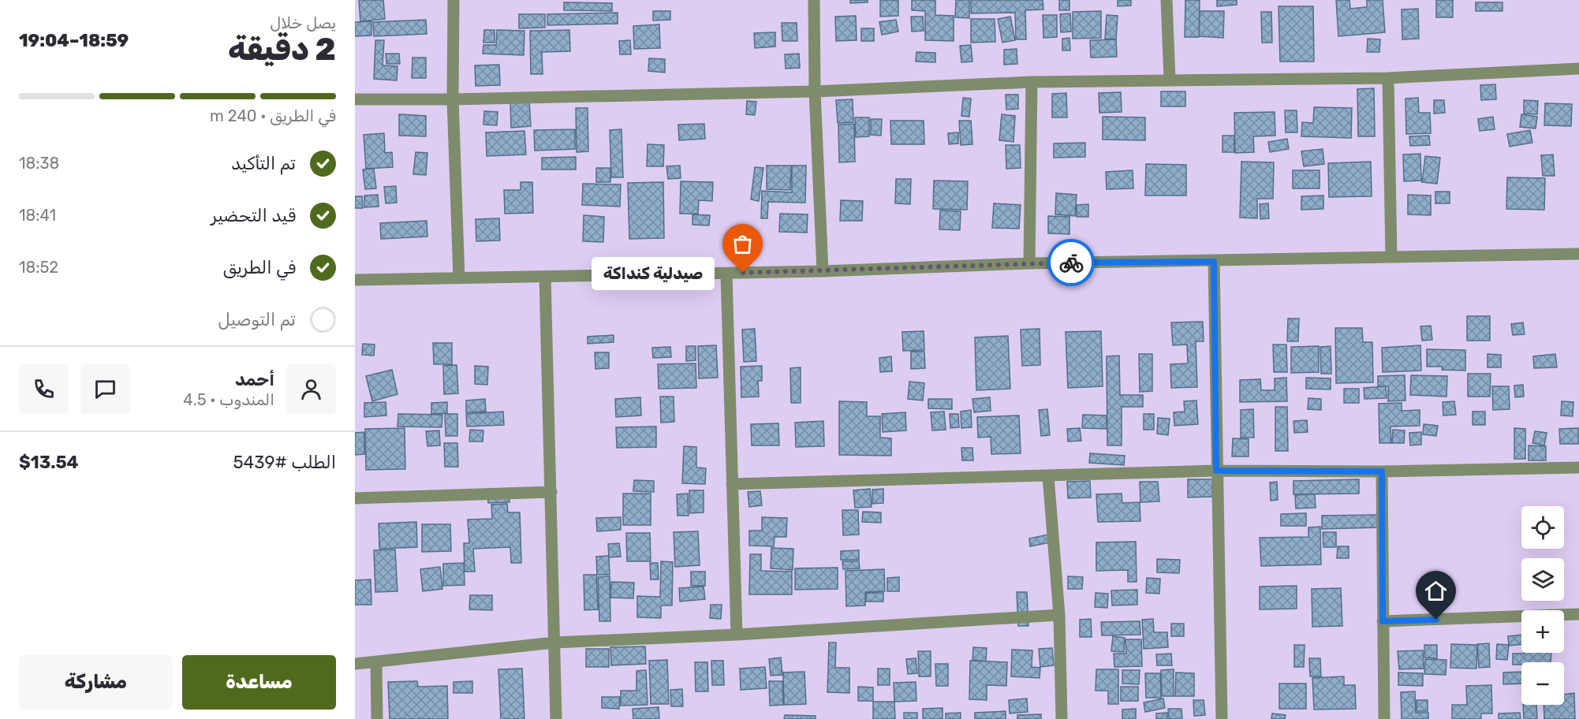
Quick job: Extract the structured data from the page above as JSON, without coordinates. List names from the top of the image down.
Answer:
{
  "places": ["صيدلية كنداكة"],
  "page": {
    "heading": ["2 دقيقة", "يصل خلال", "18:59–19:04"],
    "panel": [
      "أحمد",
      "المندوب · 4.5",
      "الطلب #5439",
      "$13.54"
    ],
    "bar": "في الطريق · 240 m",
    "list": [
      ["تم التأكيد", "18:38"],
      ["قيد التحضير", "18:41"],
      ["في الطريق", "18:52"],
      "تم التوصيل"
    ],
    "bubble": "صيدلية كنداكة",
    "map_buttons": ["+", "−"],
    "buttons": ["مساعدة", "مشاركة"]
  }
}
